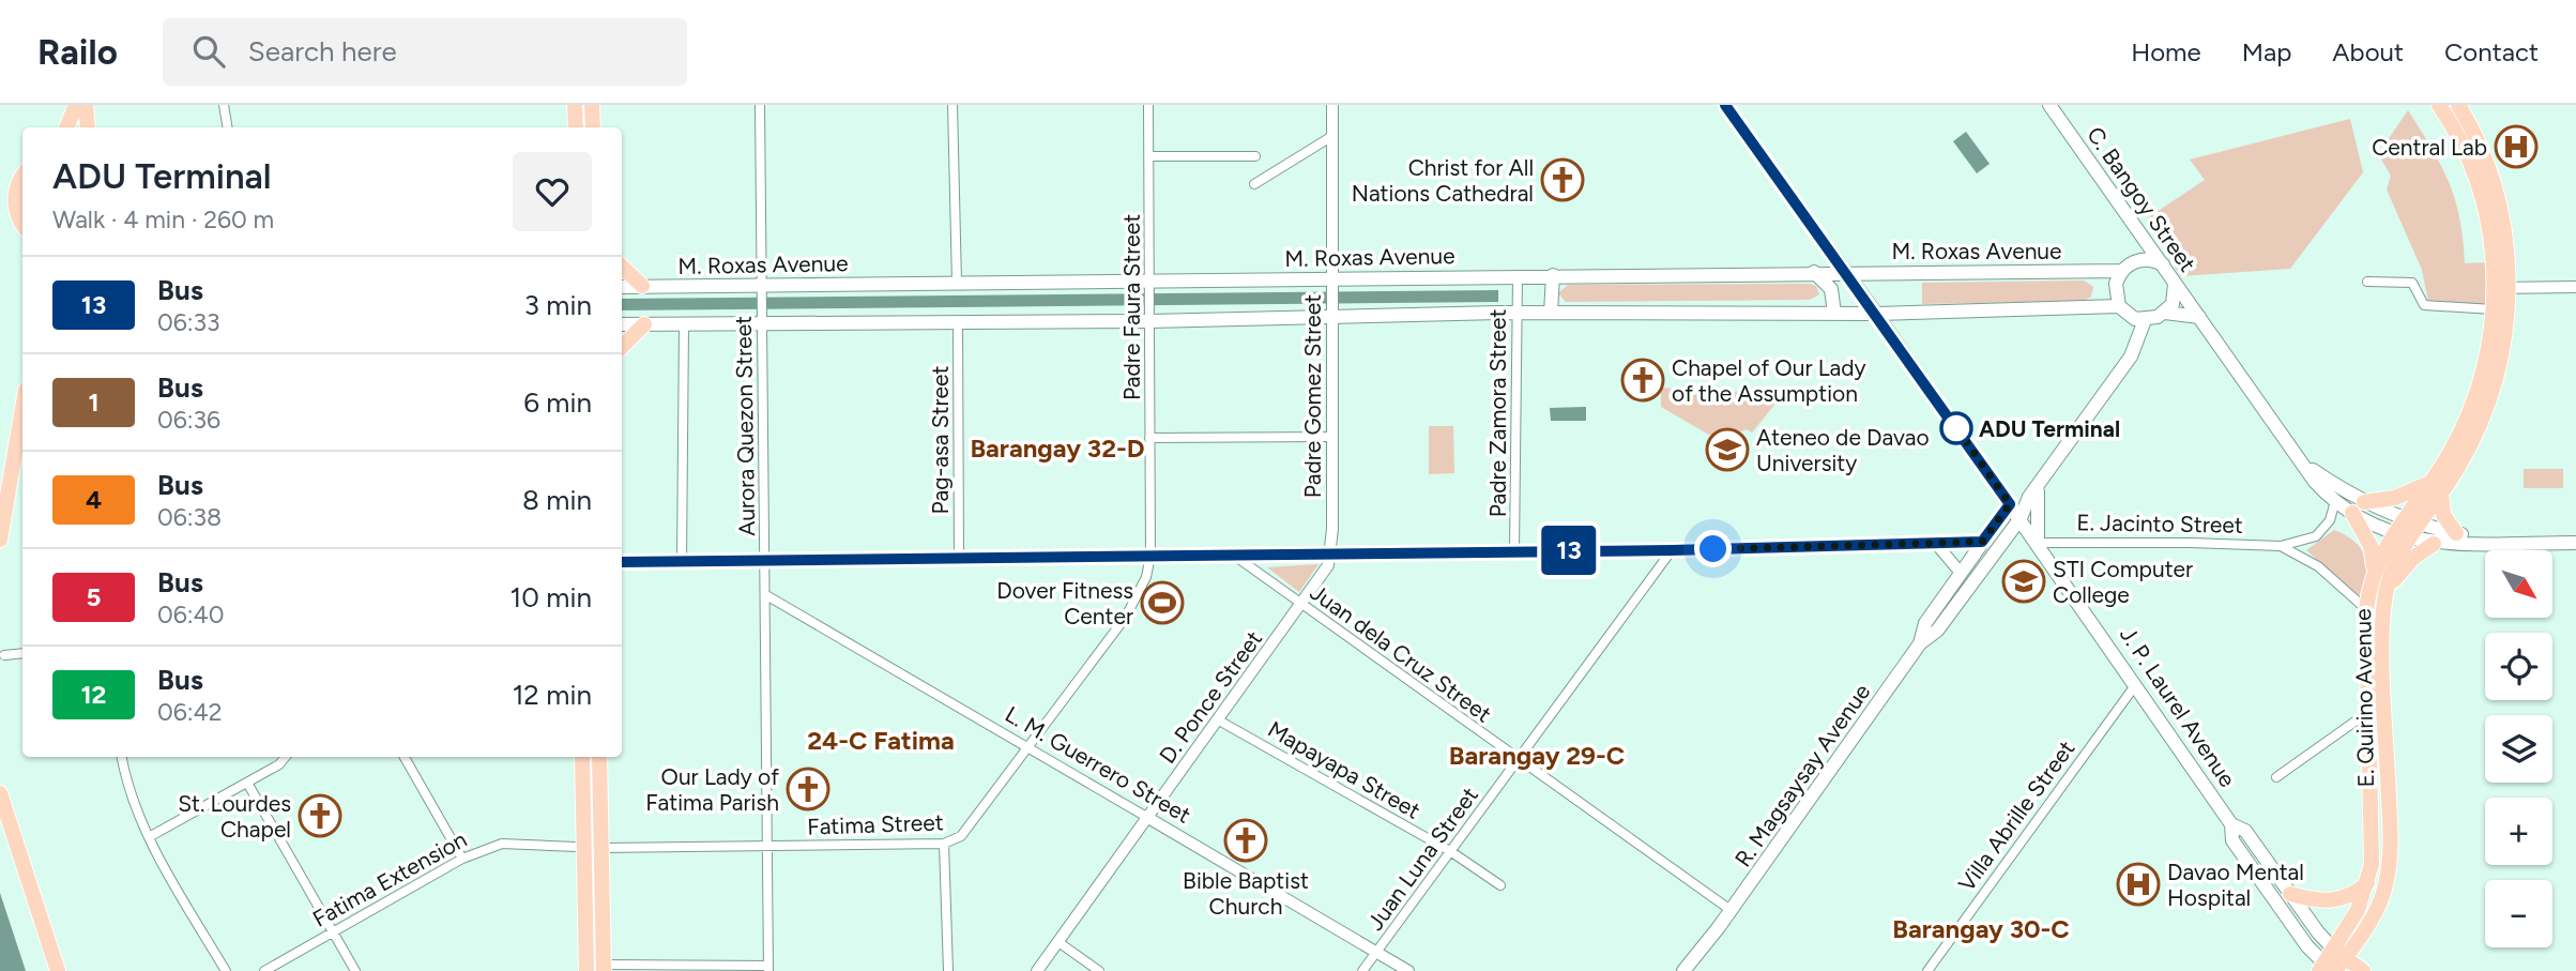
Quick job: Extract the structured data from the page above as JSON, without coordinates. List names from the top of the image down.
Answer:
{
  "streets": {
    "main road": [
      "C. Bangoy Street",
      "M. Roxas Avenue",
      "E. Quirino Avenue",
      "J. P. Laurel Avenue",
      "R. Magsaysay Avenue"
    ],
    "street": [
      "Padre Faura Street",
      "Padre Gomez Street",
      "Padre Zamora Street",
      "Aurora Quezon Street",
      "Pag-asa Street",
      "E. Jacinto Street",
      "Juan dela Cruz Street",
      "D. Ponce Street",
      "L. M. Guerrero Street",
      "Mapayapa Street",
      "Villa Abrille Street",
      "Fatima Street",
      "Juan Luna Street",
      "Fatima Extension"
    ]
  },
  "crossings": [
    ["C. Bangoy Street", "M. Roxas Avenue"],
    ["C. Bangoy Street", "E. Jacinto Street"],
    ["C. Bangoy Street", "E. Quirino Avenue"],
    ["C. Bangoy Street", "R. Magsaysay Avenue"],
    ["M. Roxas Avenue", "Padre Faura Street"],
    ["M. Roxas Avenue", "Padre Gomez Street"],
    ["M. Roxas Avenue", "Padre Zamora Street"],
    ["M. Roxas Avenue", "Aurora Quezon Street"],
    ["M. Roxas Avenue", "J. P. Laurel Avenue"],
    ["M. Roxas Avenue", "R. Magsaysay Avenue"],
    ["Padre Faura Street", "Fatima Street"],
    ["Padre Gomez Street", "D. Ponce Street"],
    ["Aurora Quezon Street", "L. M. Guerrero Street"],
    ["Aurora Quezon Street", "Fatima Street"],
    ["E. Jacinto Street", "E. Quirino Avenue"],
    ["E. Jacinto Street", "J. P. Laurel Avenue"],
    ["Juan dela Cruz Street", "D. Ponce Street"],
    ["Juan dela Cruz Street", "R. Magsaysay Avenue"],
    ["Juan dela Cruz Street", "Juan Luna Street"],
    ["D. Ponce Street", "L. M. Guerrero Street"],
    ["D. Ponce Street", "Mapayapa Street"],
    ["E. Quirino Avenue", "J. P. Laurel Avenue"],
    ["J. P. Laurel Avenue", "R. Magsaysay Avenue"],
    ["J. P. Laurel Avenue", "Villa Abrille Street"],
    ["L. M. Guerrero Street", "Fatima Street"],
    ["L. M. Guerrero Street", "Juan Luna Street"],
    ["Mapayapa Street", "Juan Luna Street"],
    ["Fatima Street", "Fatima Extension"]
  ],
  "districts": [
    "Barangay 32-D",
    "24-C Fatima",
    "Barangay 29-C",
    "Barangay 30-C"
  ],
  "places": {
    "hospital": ["Central Lab", "Davao Mental Hospital"],
    "church": [
      "Christ for All Nations Cathedral",
      "Chapel of Our Lady of the Assumption",
      "Our Lady of Fatima Parish",
      "St. Lourdes Chapel",
      "Bible Baptist Church"
    ],
    "other": ["ADU Terminal"],
    "school or university": ["Ateneo de Davao University", "STI Computer College"],
    "sports": ["Dover Fitness Center"]
  },
  "lines": ["bus line 13"],
  "north": "bottom right",
  "page": {
    "header": "Railo",
    "search": "Search here",
    "nav": [
      "Home",
      "Map",
      "About",
      "Contact"
    ],
    "on_map": "13",
    "heading": ["ADU Terminal", "Walk · 4 min · 260 m"],
    "list": [
      {
        "mark": "13",
        "name": "Bus",
        "note": "06:33",
        "value": "3 min"
      },
      {
        "mark": "1",
        "name": "Bus",
        "note": "06:36",
        "value": "6 min"
      },
      {
        "mark": "4",
        "name": "Bus",
        "note": "06:38",
        "value": "8 min"
      },
      {
        "mark": "5",
        "name": "Bus",
        "note": "06:40",
        "value": "10 min"
      },
      {
        "mark": "12",
        "name": "Bus",
        "note": "06:42",
        "value": "12 min"
      }
    ],
    "map_buttons": ["+", "−"]
  }
}
